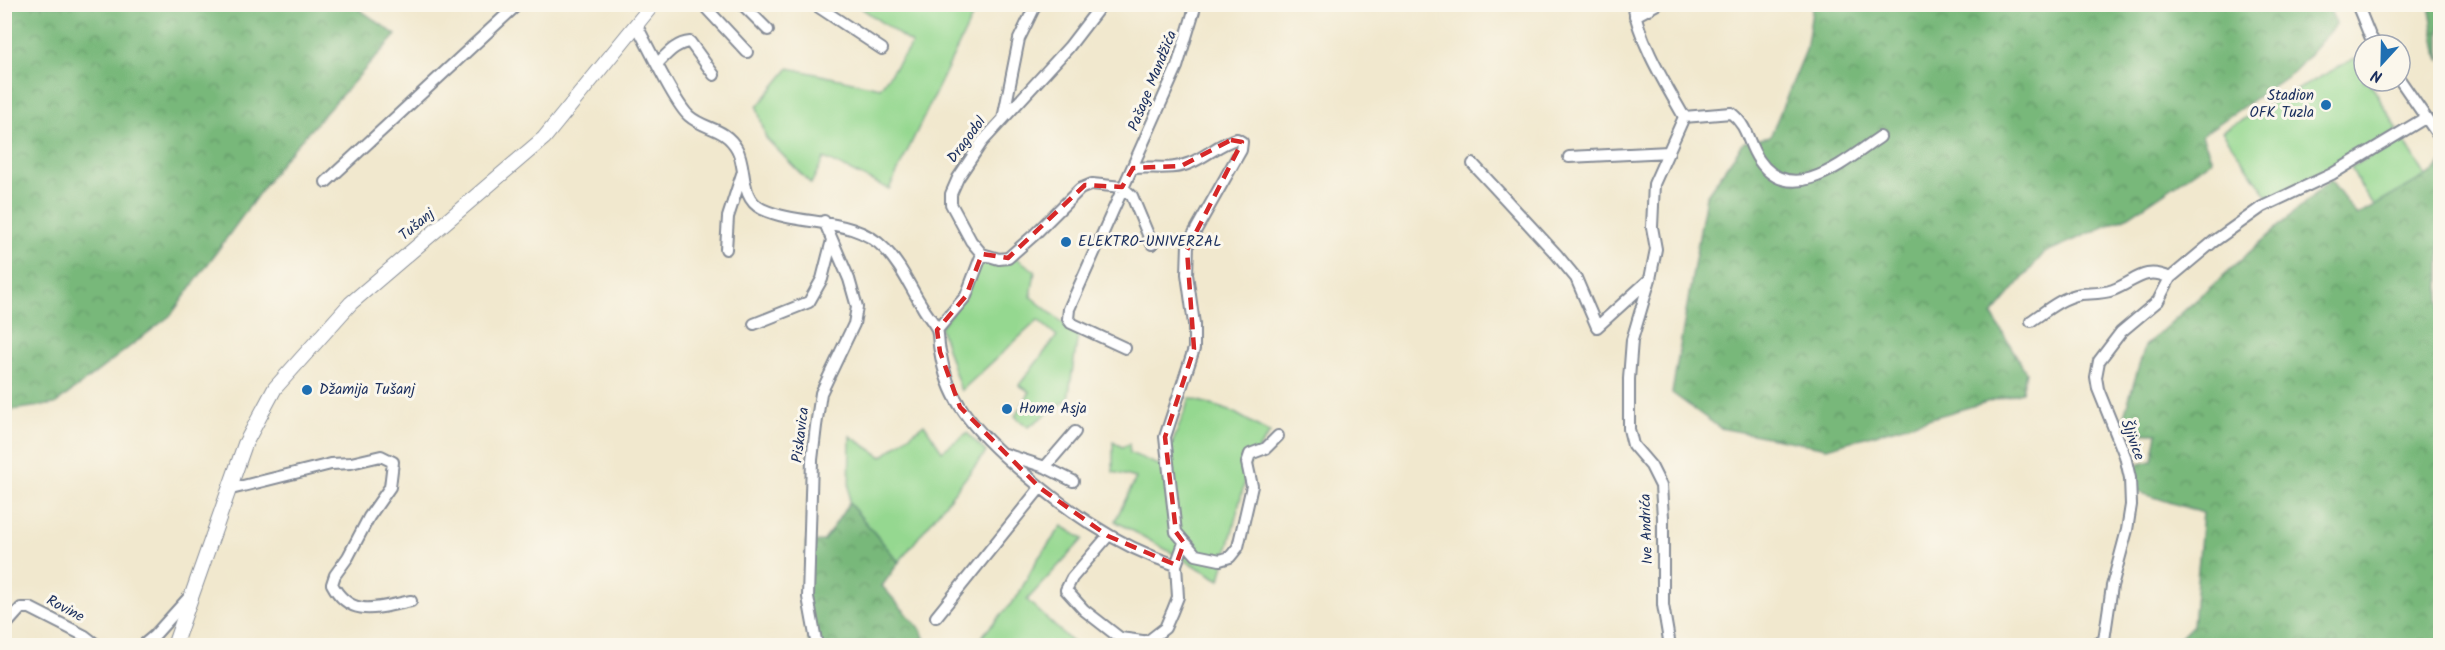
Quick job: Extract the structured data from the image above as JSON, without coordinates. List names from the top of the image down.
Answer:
{
  "streets": {
    "street": [
      "Pašage Mandžića",
      "Dragodol",
      "Tušanj",
      "Piskavica",
      "Šljivice",
      "Ive Andrića",
      "Rovine"
    ]
  },
  "places": [
    "Stadion OFK Tuzla",
    "ELEKTRO-UNIVERZAL",
    "Džamija Tušanj",
    "Home Asja"
  ],
  "north": "bottom"
}
